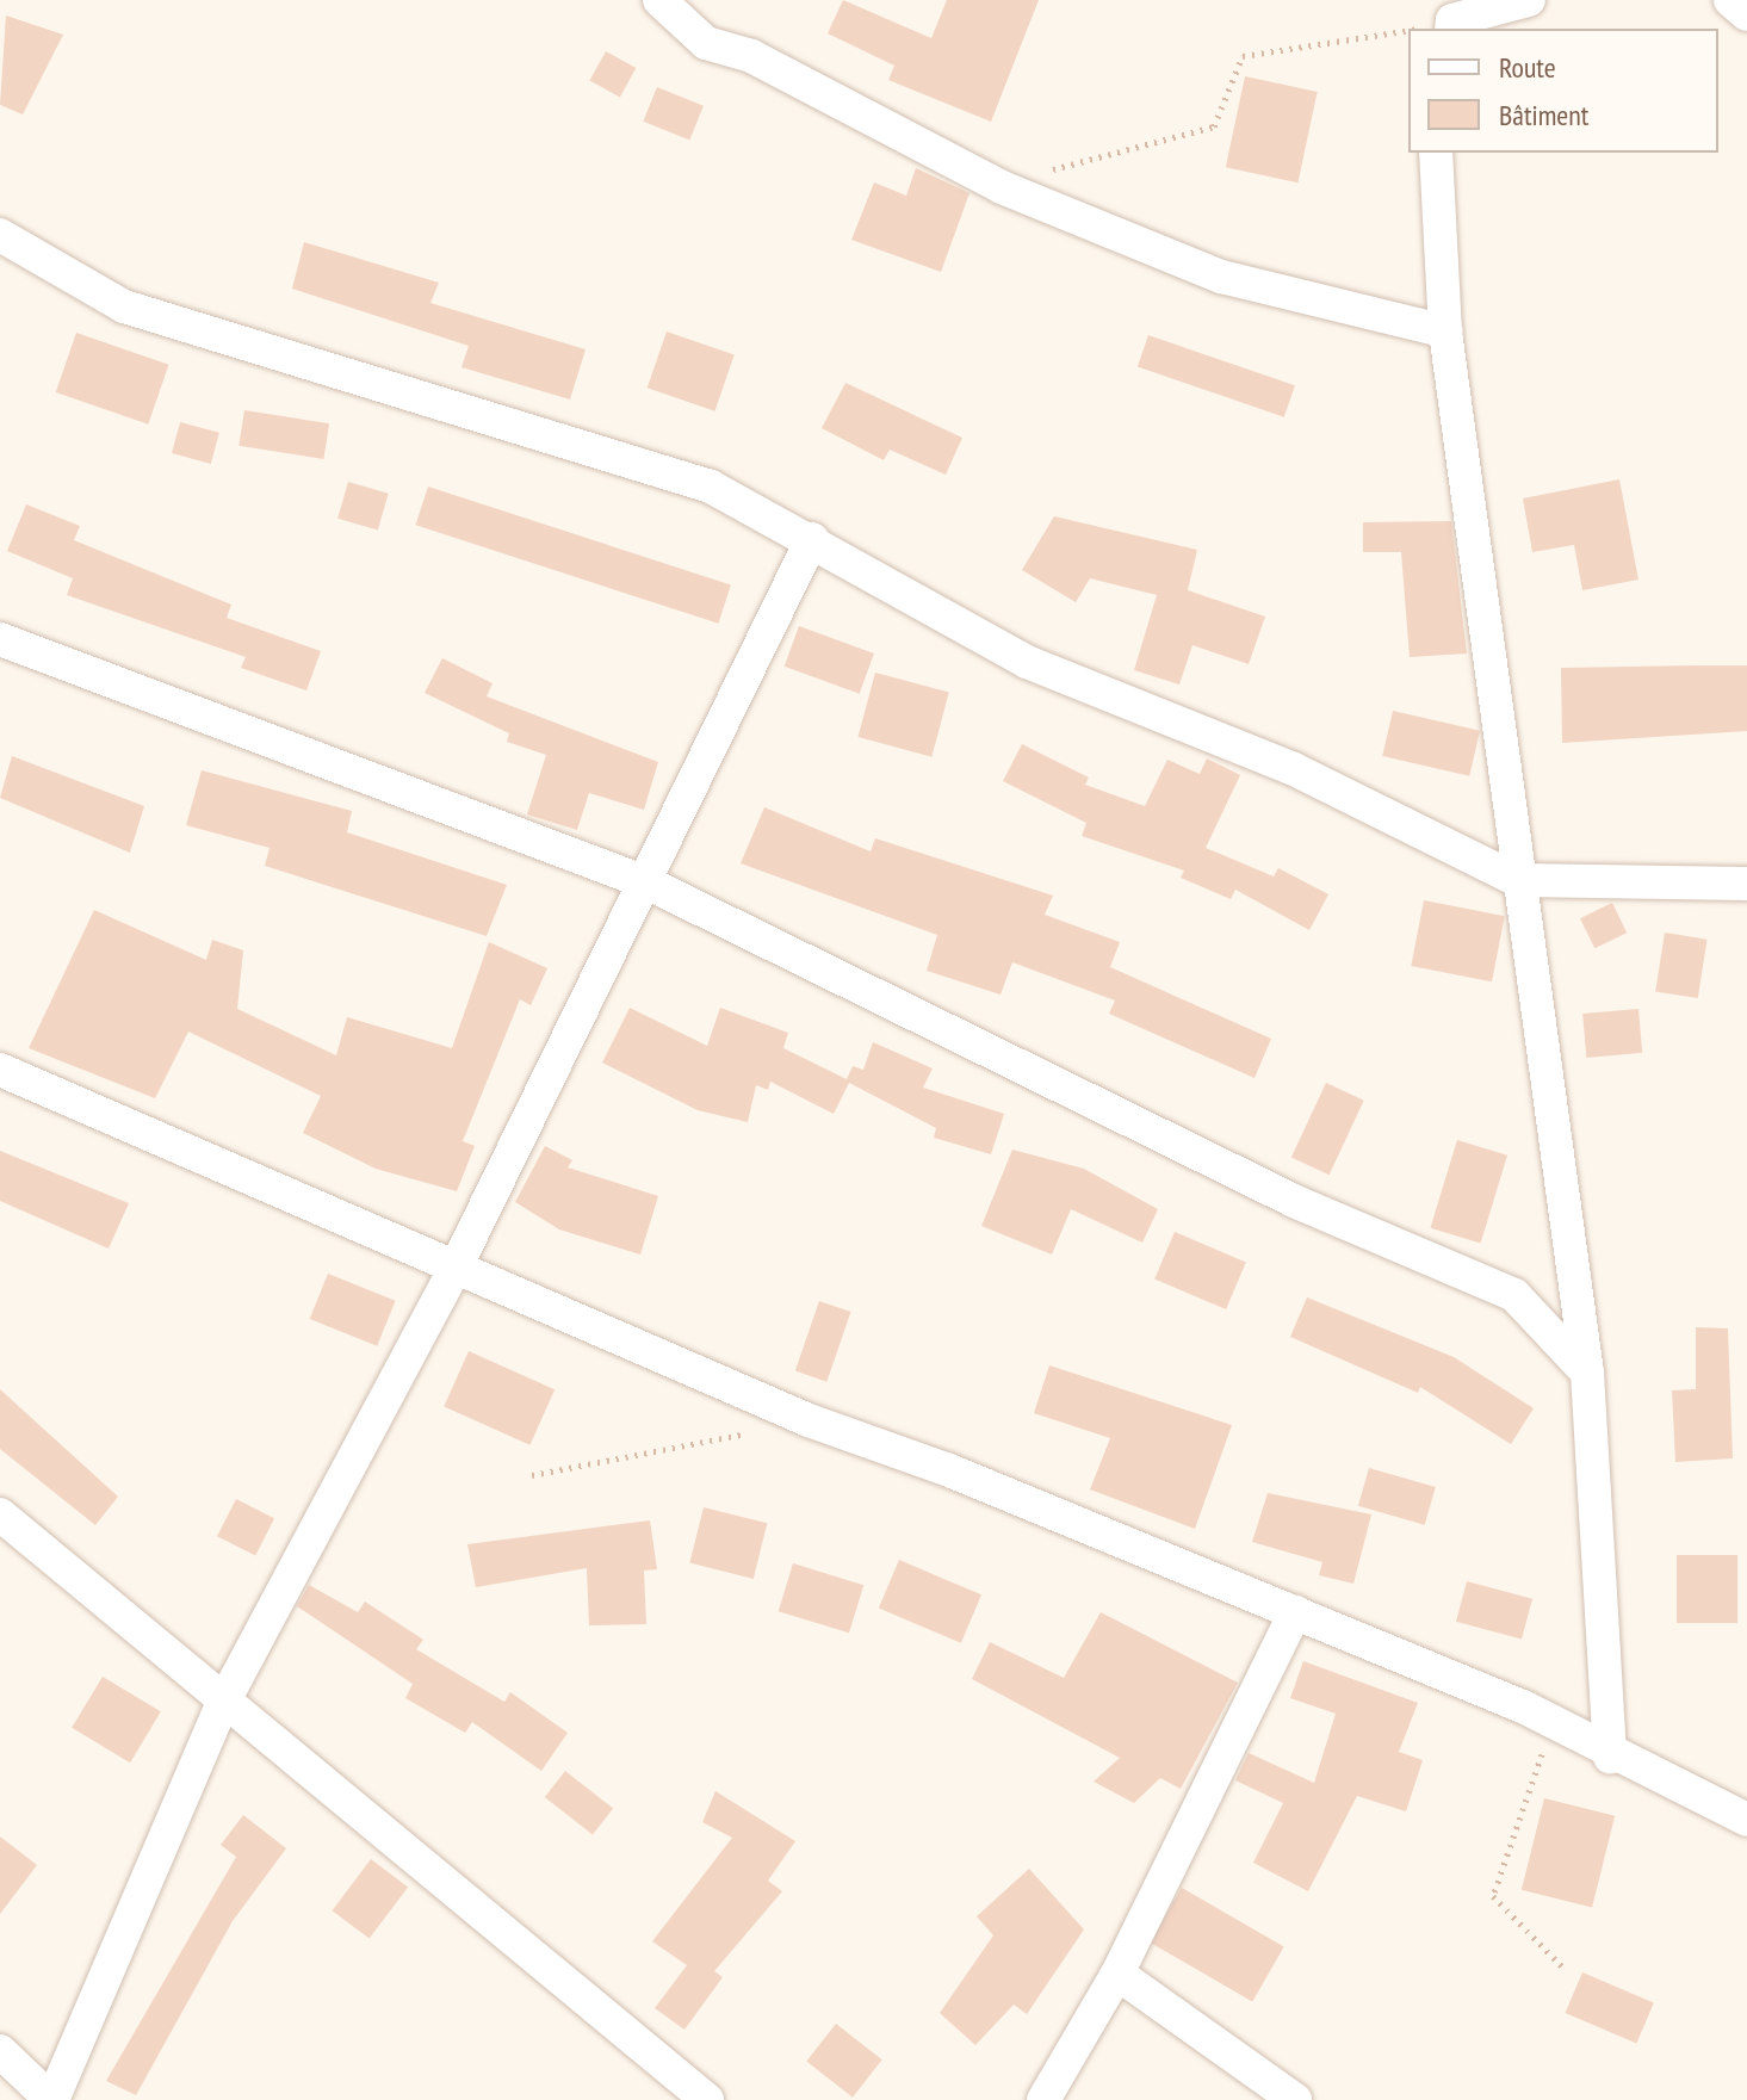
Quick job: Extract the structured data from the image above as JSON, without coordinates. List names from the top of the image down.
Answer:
{
  "legend": ["Route", "Bâtiment"]
}
